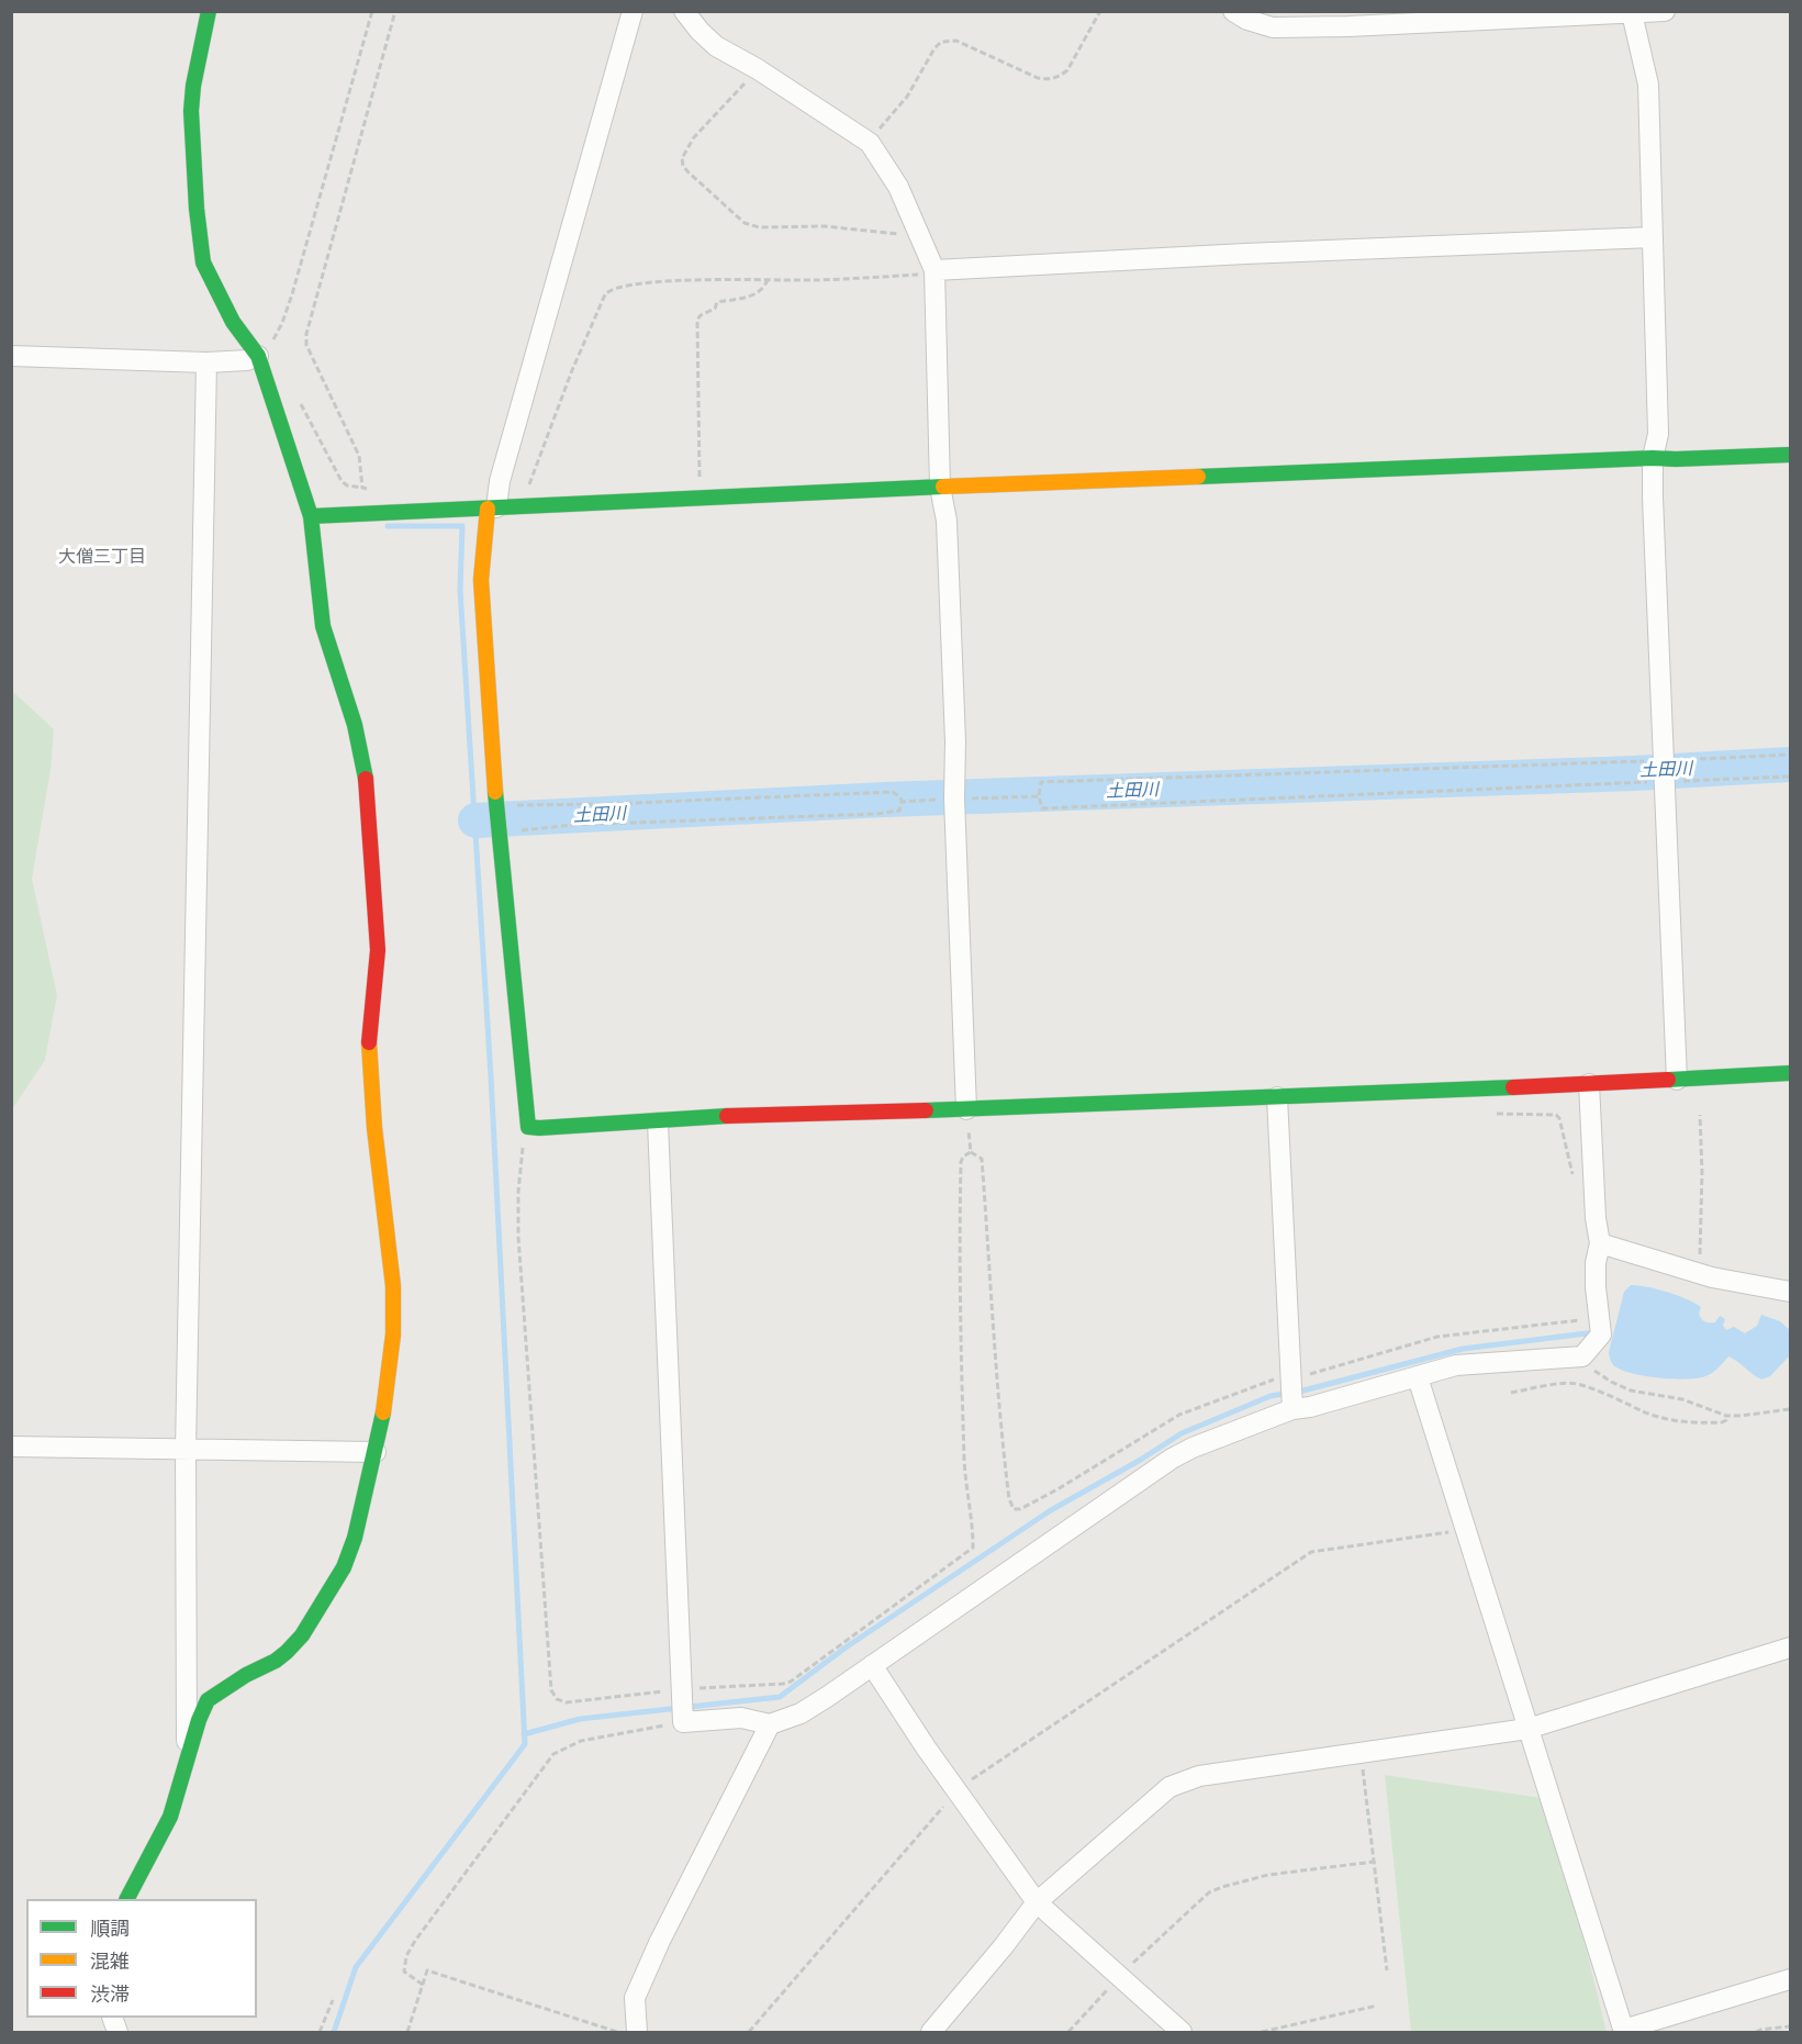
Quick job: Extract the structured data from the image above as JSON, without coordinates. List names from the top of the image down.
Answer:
{
  "districts": ["大僧三丁目"],
  "water": ["土田川"],
  "legend": ["順調", "混雑", "渋滞"]
}
